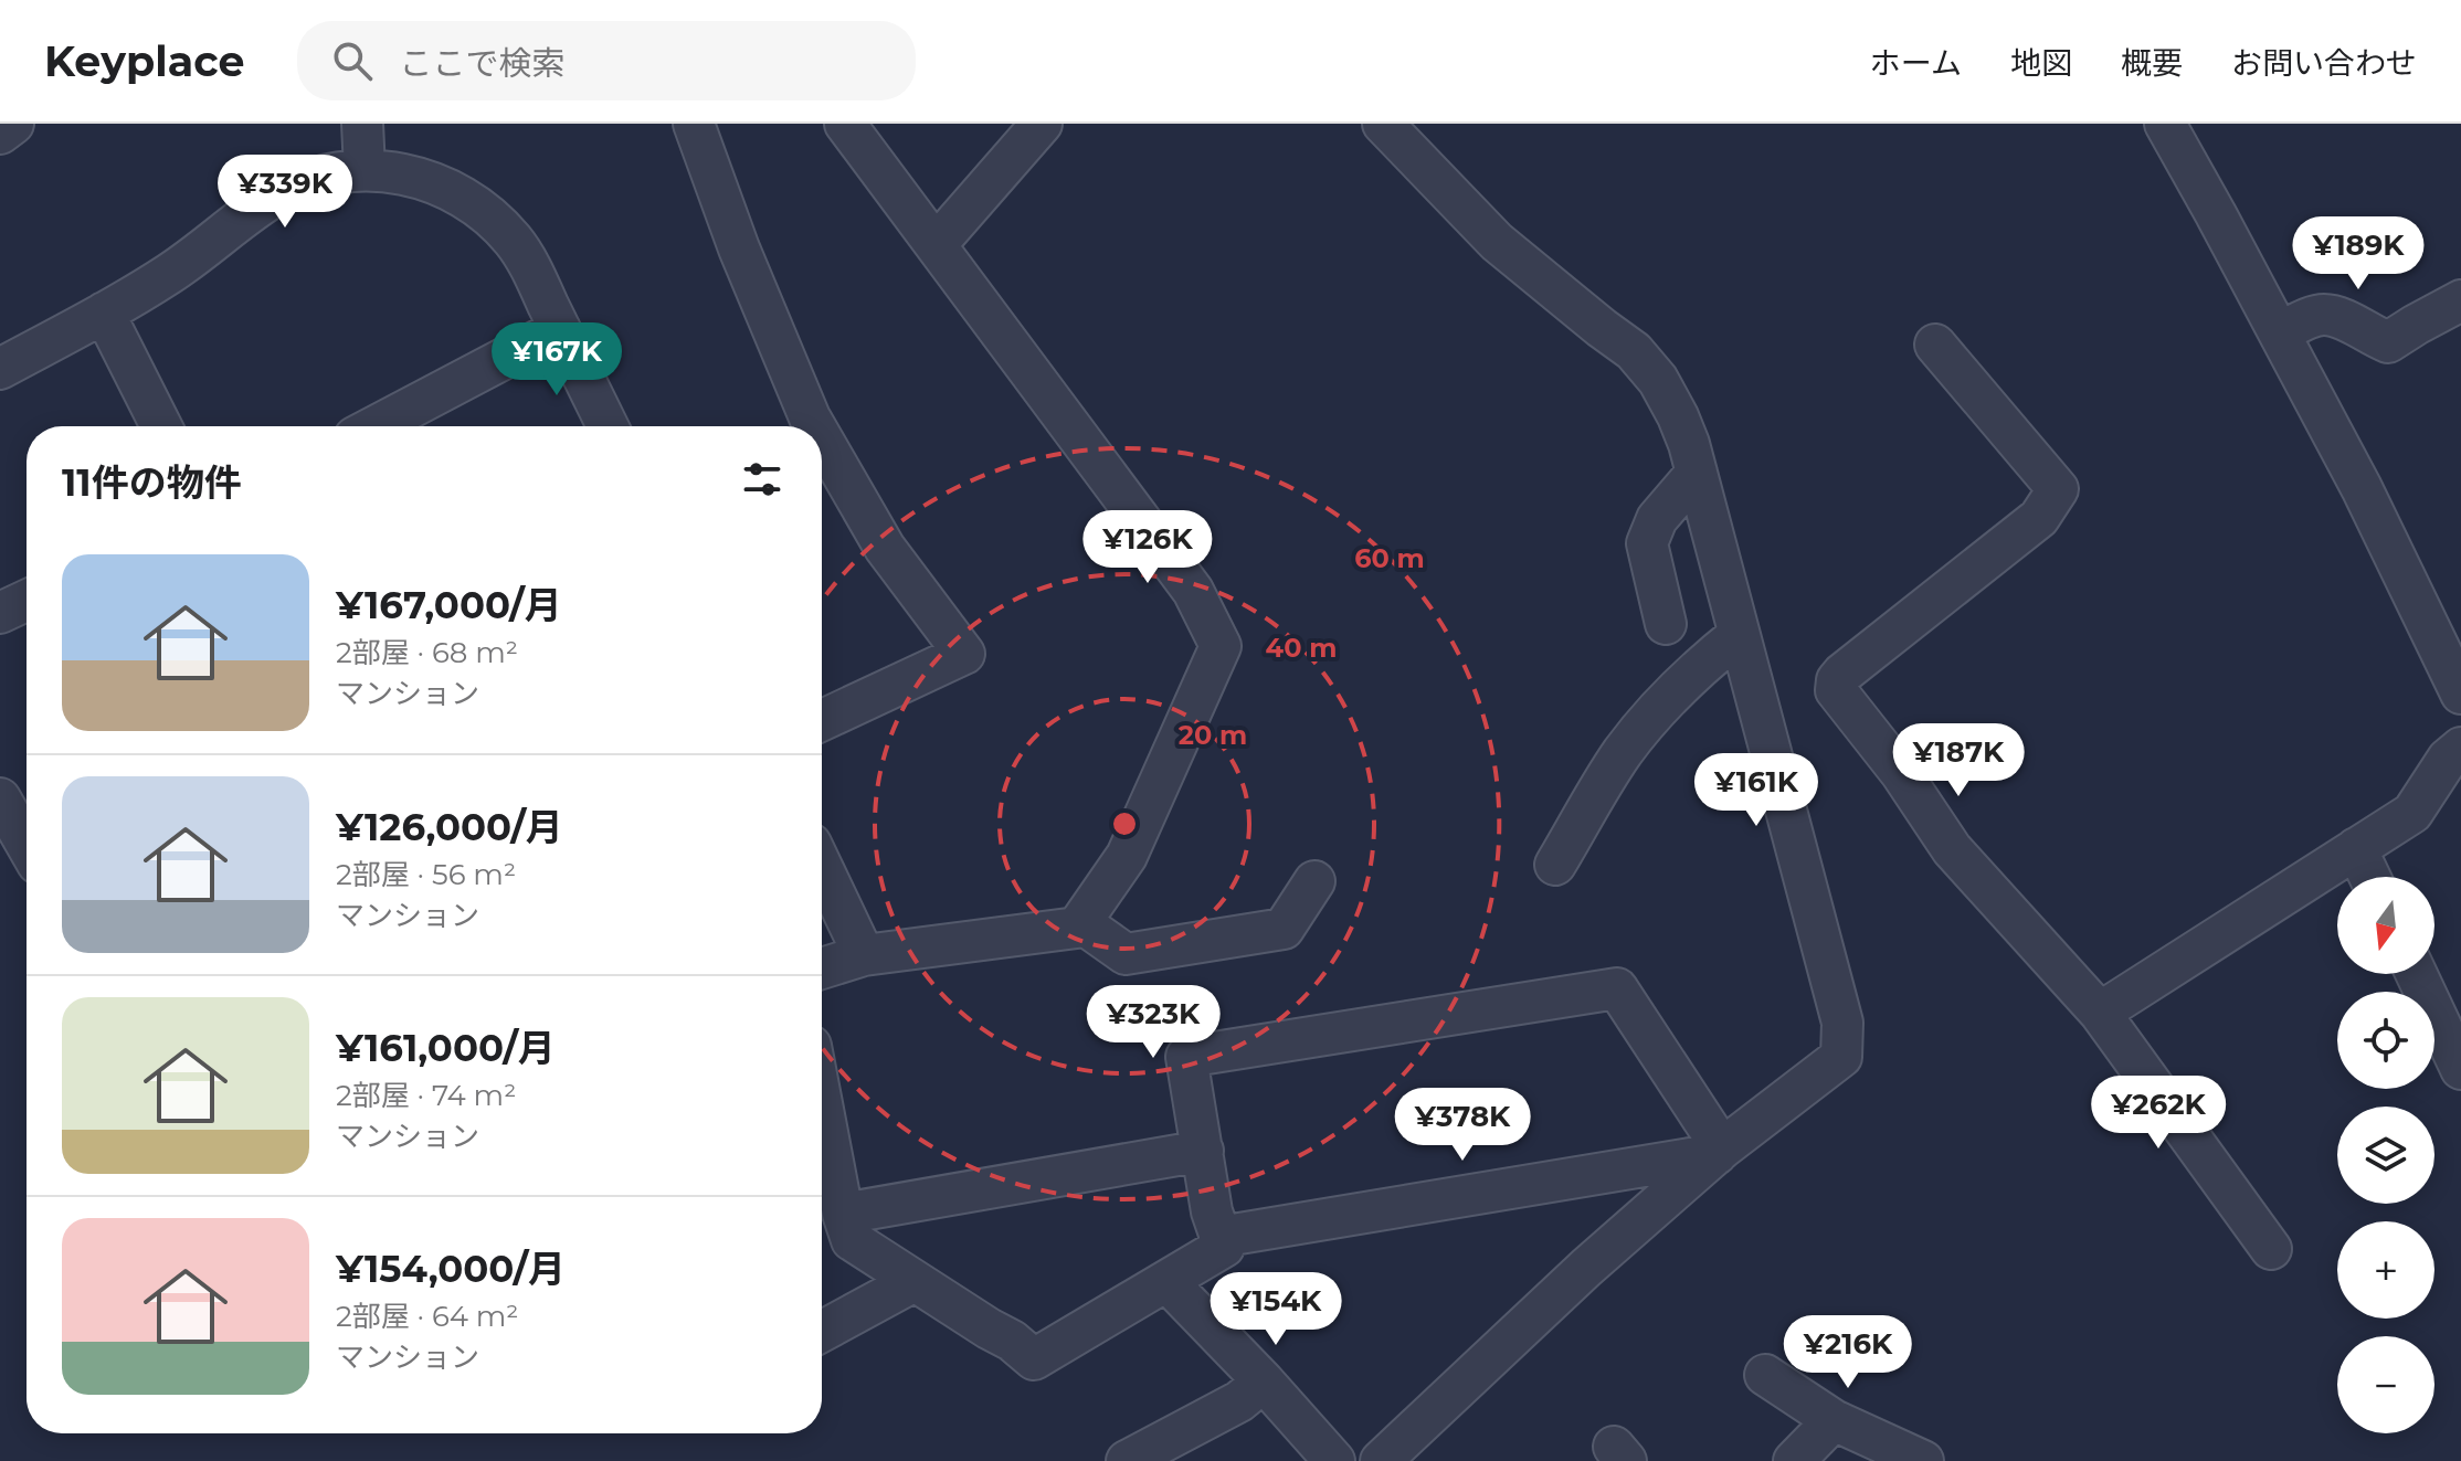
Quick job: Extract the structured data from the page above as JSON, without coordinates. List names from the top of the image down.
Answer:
{
  "north": "bottom",
  "page": {
    "header": "Keyplace",
    "search": "ここで検索",
    "nav": [
      "ホーム",
      "地図",
      "概要",
      "お問い合わせ"
    ],
    "price": [
      "¥339K",
      "¥189K",
      "¥167K",
      "¥126K",
      "¥187K",
      "¥161K",
      "¥323K",
      "¥262K",
      "¥378K",
      "¥154K",
      "¥216K"
    ],
    "heading": "11件の物件",
    "list": [
      {
        "name": "¥167,000/月",
        "note": "2部屋 · 68 m² · マンション"
      },
      {
        "name": "¥126,000/月",
        "note": "2部屋 · 56 m² · マンション"
      },
      {
        "name": "¥161,000/月",
        "note": "2部屋 · 74 m² · マンション"
      },
      {
        "name": "¥154,000/月",
        "note": "2部屋 · 64 m² · マンション"
      }
    ],
    "map_buttons": ["+", "−"]
  },
  "rings": ["60 m", "40 m", "20 m"]
}
